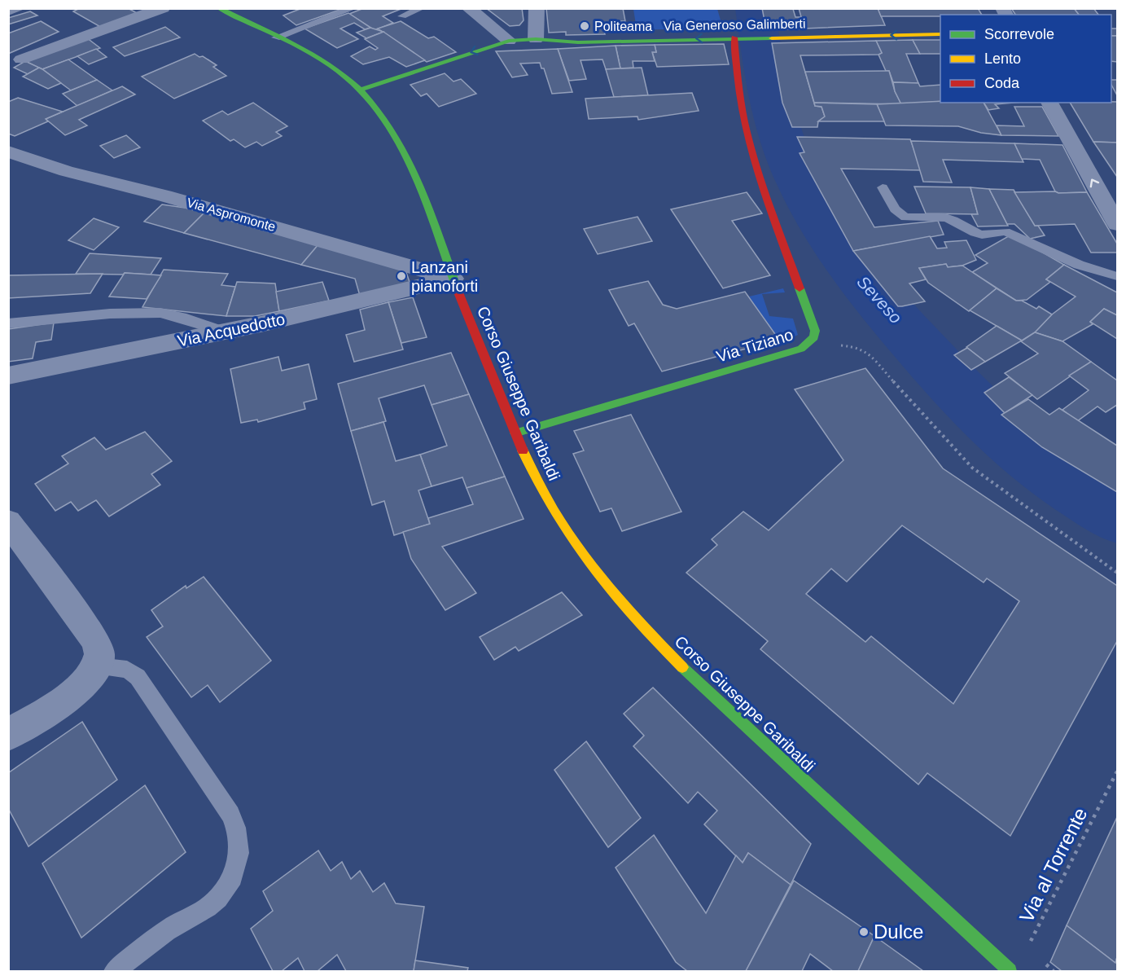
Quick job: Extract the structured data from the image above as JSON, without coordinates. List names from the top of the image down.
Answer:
{
  "streets": {
    "street": [
      "Via Generoso Galimberti",
      "Via Aspromonte",
      "Via Acquedotto",
      "Via Tiziano",
      "Corso Giuseppe Garibaldi"
    ],
    "path": ["Via al Torrente"]
  },
  "crossings": [
    ["Via Generoso Galimberti", "Via Tiziano"],
    ["Via Generoso Galimberti", "Corso Giuseppe Garibaldi"],
    ["Via Aspromonte", "Via Acquedotto"],
    ["Via Aspromonte", "Corso Giuseppe Garibaldi"],
    ["Via Acquedotto", "Corso Giuseppe Garibaldi"],
    ["Via Tiziano", "Corso Giuseppe Garibaldi"]
  ],
  "one_way": ["Via Generoso Galimberti"],
  "water": ["Seveso"],
  "places": ["Politeama", "Lanzani pianoforti", "Dulce"],
  "legend": ["Scorrevole", "Lento", "Coda"]
}
